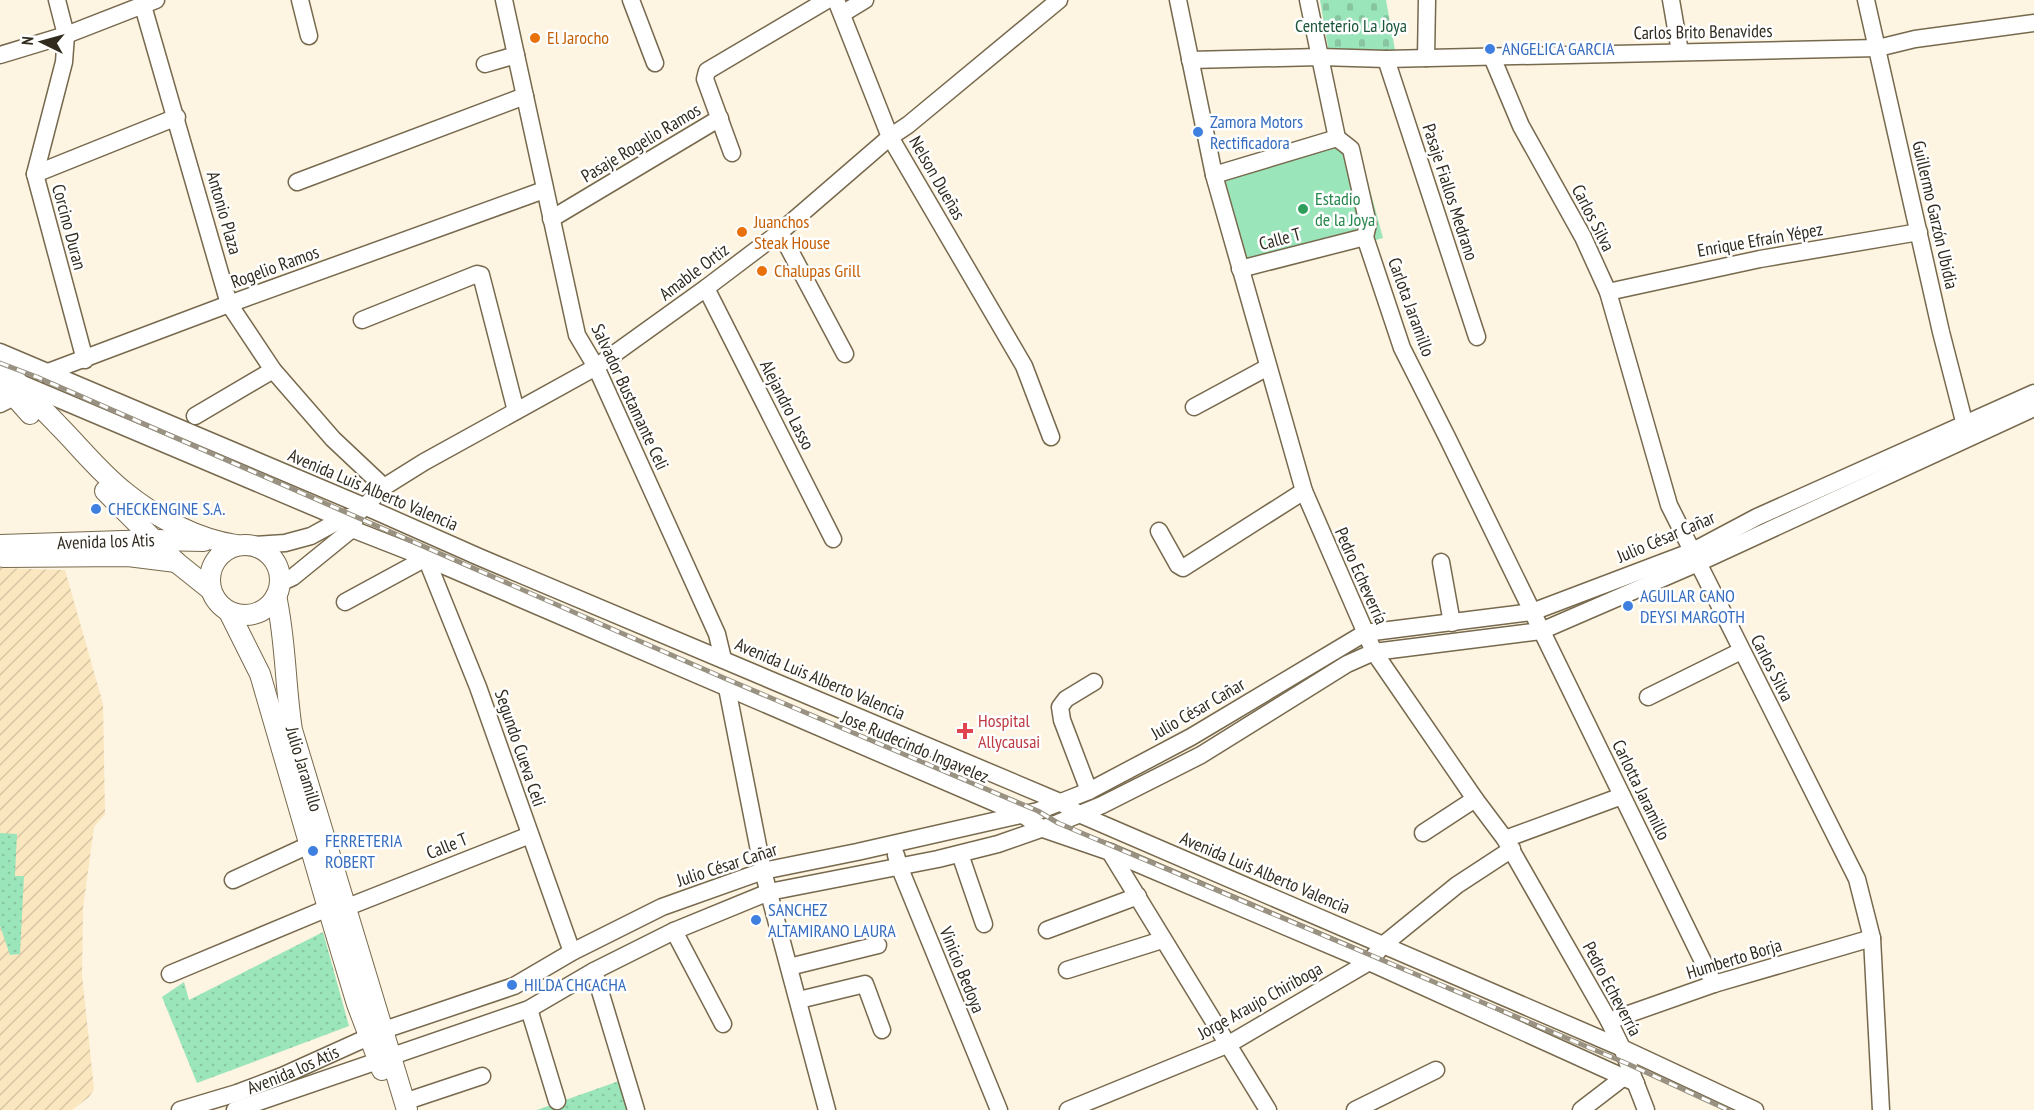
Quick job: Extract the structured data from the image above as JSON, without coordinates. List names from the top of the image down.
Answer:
{
  "streets": {
    "main road": ["Avenida los Atis", "Julio Jaramillo"],
    "street": [
      "Carlos Brito Benavides",
      "Pasaje Rogelio Ramos",
      "Nelson Dueñas",
      "Pasaje Fiallos Medrano",
      "Antonio Plaza",
      "Guillermo Garzón Ubidia",
      "Carlos Silva",
      "Corcino Duran",
      "Calle T",
      "Enrique Efraín Yépez",
      "Rogelio Ramos",
      "Amable Ortiz",
      "Carlota Jaramillo",
      "Salvador Bustamante Celi",
      "Alejandro Lasso",
      "Avenida Luis Alberto Valencia",
      "Julio César Cañar",
      "Pedro Echeverría",
      "Jose Rudecindo Ingavelez",
      "Segundo Cueva Celi",
      "Carlotta Jaramillo",
      "Humberto Borja",
      "Vinicio Bedoya",
      "Jorge Araujo Chiriboga"
    ]
  },
  "crossings": [
    ["Carlos Brito Benavides", "Pasaje Fiallos Medrano"],
    ["Carlos Brito Benavides", "Guillermo Garzón Ubidia"],
    ["Carlos Brito Benavides", "Carlos Silva"],
    ["Carlos Brito Benavides", "Carlota Jaramillo"],
    ["Carlos Brito Benavides", "Pedro Echeverría"],
    ["Pasaje Rogelio Ramos", "Salvador Bustamante Celi"],
    ["Nelson Dueñas", "Amable Ortiz"],
    ["Antonio Plaza", "Rogelio Ramos"],
    ["Antonio Plaza", "Amable Ortiz"],
    ["Guillermo Garzón Ubidia", "Enrique Efraín Yépez"],
    ["Guillermo Garzón Ubidia", "Julio César Cañar"],
    ["Carlos Silva", "Enrique Efraín Yépez"],
    ["Carlos Silva", "Julio César Cañar"],
    ["Carlos Silva", "Humberto Borja"],
    ["Corcino Duran", "Rogelio Ramos"],
    ["Calle T", "Carlota Jaramillo"],
    ["Calle T", "Pedro Echeverría"],
    ["Calle T", "Segundo Cueva Celi"],
    ["Calle T", "Julio Jaramillo"],
    ["Rogelio Ramos", "Salvador Bustamante Celi"],
    ["Rogelio Ramos", "Avenida Luis Alberto Valencia"],
    ["Rogelio Ramos", "Julio Jaramillo"],
    ["Amable Ortiz", "Salvador Bustamante Celi"],
    ["Amable Ortiz", "Alejandro Lasso"],
    ["Amable Ortiz", "Avenida Luis Alberto Valencia"],
    ["Amable Ortiz", "Julio Jaramillo"],
    ["Carlota Jaramillo", "Julio César Cañar"],
    ["Carlota Jaramillo", "Carlotta Jaramillo"],
    ["Salvador Bustamante Celi", "Avenida Luis Alberto Valencia"],
    ["Avenida Luis Alberto Valencia", "Julio César Cañar"],
    ["Avenida Luis Alberto Valencia", "Pedro Echeverría"],
    ["Avenida Luis Alberto Valencia", "Jose Rudecindo Ingavelez"],
    ["Avenida Luis Alberto Valencia", "Segundo Cueva Celi"],
    ["Avenida Luis Alberto Valencia", "Julio Jaramillo"],
    ["Julio César Cañar", "Avenida los Atis"],
    ["Julio César Cañar", "Pedro Echeverría"],
    ["Julio César Cañar", "Jose Rudecindo Ingavelez"],
    ["Julio César Cañar", "Segundo Cueva Celi"],
    ["Julio César Cañar", "Julio Jaramillo"],
    ["Julio César Cañar", "Carlotta Jaramillo"],
    ["Julio César Cañar", "Vinicio Bedoya"],
    ["Avenida los Atis", "Julio Jaramillo"],
    ["Pedro Echeverría", "Jose Rudecindo Ingavelez"],
    ["Pedro Echeverría", "Humberto Borja"],
    ["Jose Rudecindo Ingavelez", "Segundo Cueva Celi"],
    ["Jose Rudecindo Ingavelez", "Jorge Araujo Chiriboga"],
    ["Carlotta Jaramillo", "Humberto Borja"]
  ],
  "parks": ["Centeterio La Joya"],
  "places": {
    "other": [
      "El Jarocho",
      "ANGELICA GARCIA",
      "Zamora Motors Rectificadora",
      "Estadio de la Joya",
      "Juanchos Steak House",
      "Chalupas Grill",
      "CHECKENGINE S.A.",
      "AGUILAR CANO DEYSI MARGOTH",
      "FERRETERIA ROBERT",
      "SANCHEZ ALTAMIRANO LAURA",
      "HILDA CHCACHA"
    ],
    "health": ["Hospital Allycausai"]
  },
  "north": "left"
}
